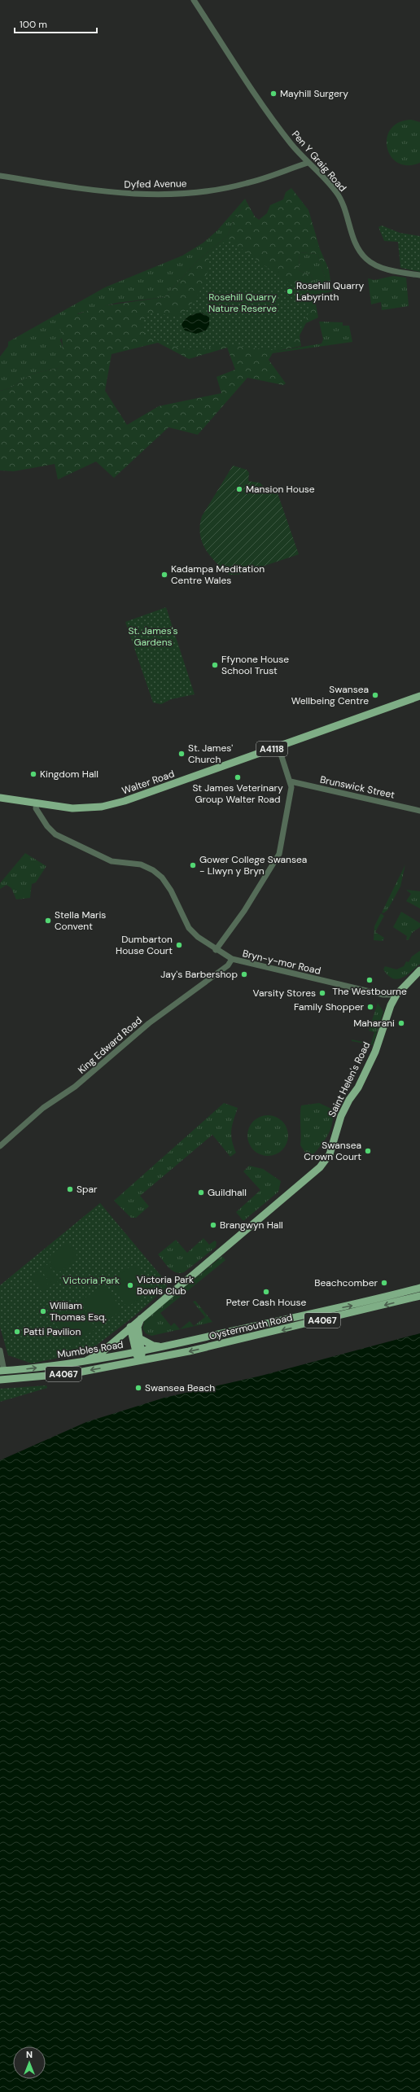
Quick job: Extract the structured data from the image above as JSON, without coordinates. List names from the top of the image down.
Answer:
{
  "streets": {
    "main road": [
      "A4118",
      "Walter Road",
      "Saint Helen's Road",
      "A4067",
      "Oystermouth Road",
      "Mumbles Road"
    ],
    "street": [
      "Pen Y Graig Road",
      "Dyfed Avenue",
      "Brunswick Street",
      "Bryn-y-mor Road",
      "King Edward Road"
    ]
  },
  "crossings": [
    ["Pen Y Graig Road", "Dyfed Avenue"],
    ["Walter Road", "Bryn-y-mor Road"],
    ["Bryn-y-mor Road", "King Edward Road"],
    ["Bryn-y-mor Road", "Saint Helen's Road"],
    ["Saint Helen's Road", "Mumbles Road"],
    ["Oystermouth Road", "Mumbles Road"]
  ],
  "parks": ["Rosehill Quarry Nature Reserve", "St. James's Gardens", "Victoria Park"],
  "places": [
    "Mayhill Surgery",
    "Rosehill Quarry Labyrinth",
    "Mansion House",
    "Kadampa Meditation Centre Wales",
    "Ffynone House School Trust",
    "Swansea Wellbeing Centre",
    "St. James' Church",
    "Kingdom Hall",
    "St James Veterinary Group Walter Road",
    "Gower College Swansea - Llwyn y Bryn",
    "Stella Maris Convent",
    "Dumbarton House Court",
    "Jay's Barbershop",
    "The Westbourne",
    "Varsity Stores",
    "Family Shopper",
    "Maharani",
    "Swansea Crown Court",
    "Spar",
    "Guildhall",
    "Brangwyn Hall",
    "Beachcomber",
    "Victoria Park Bowls Club",
    "Peter Cash House",
    "William Thomas Esq.",
    "Patti Pavilion",
    "Swansea Beach"
  ],
  "scale_bar": "100 m",
  "north": "top"
}
